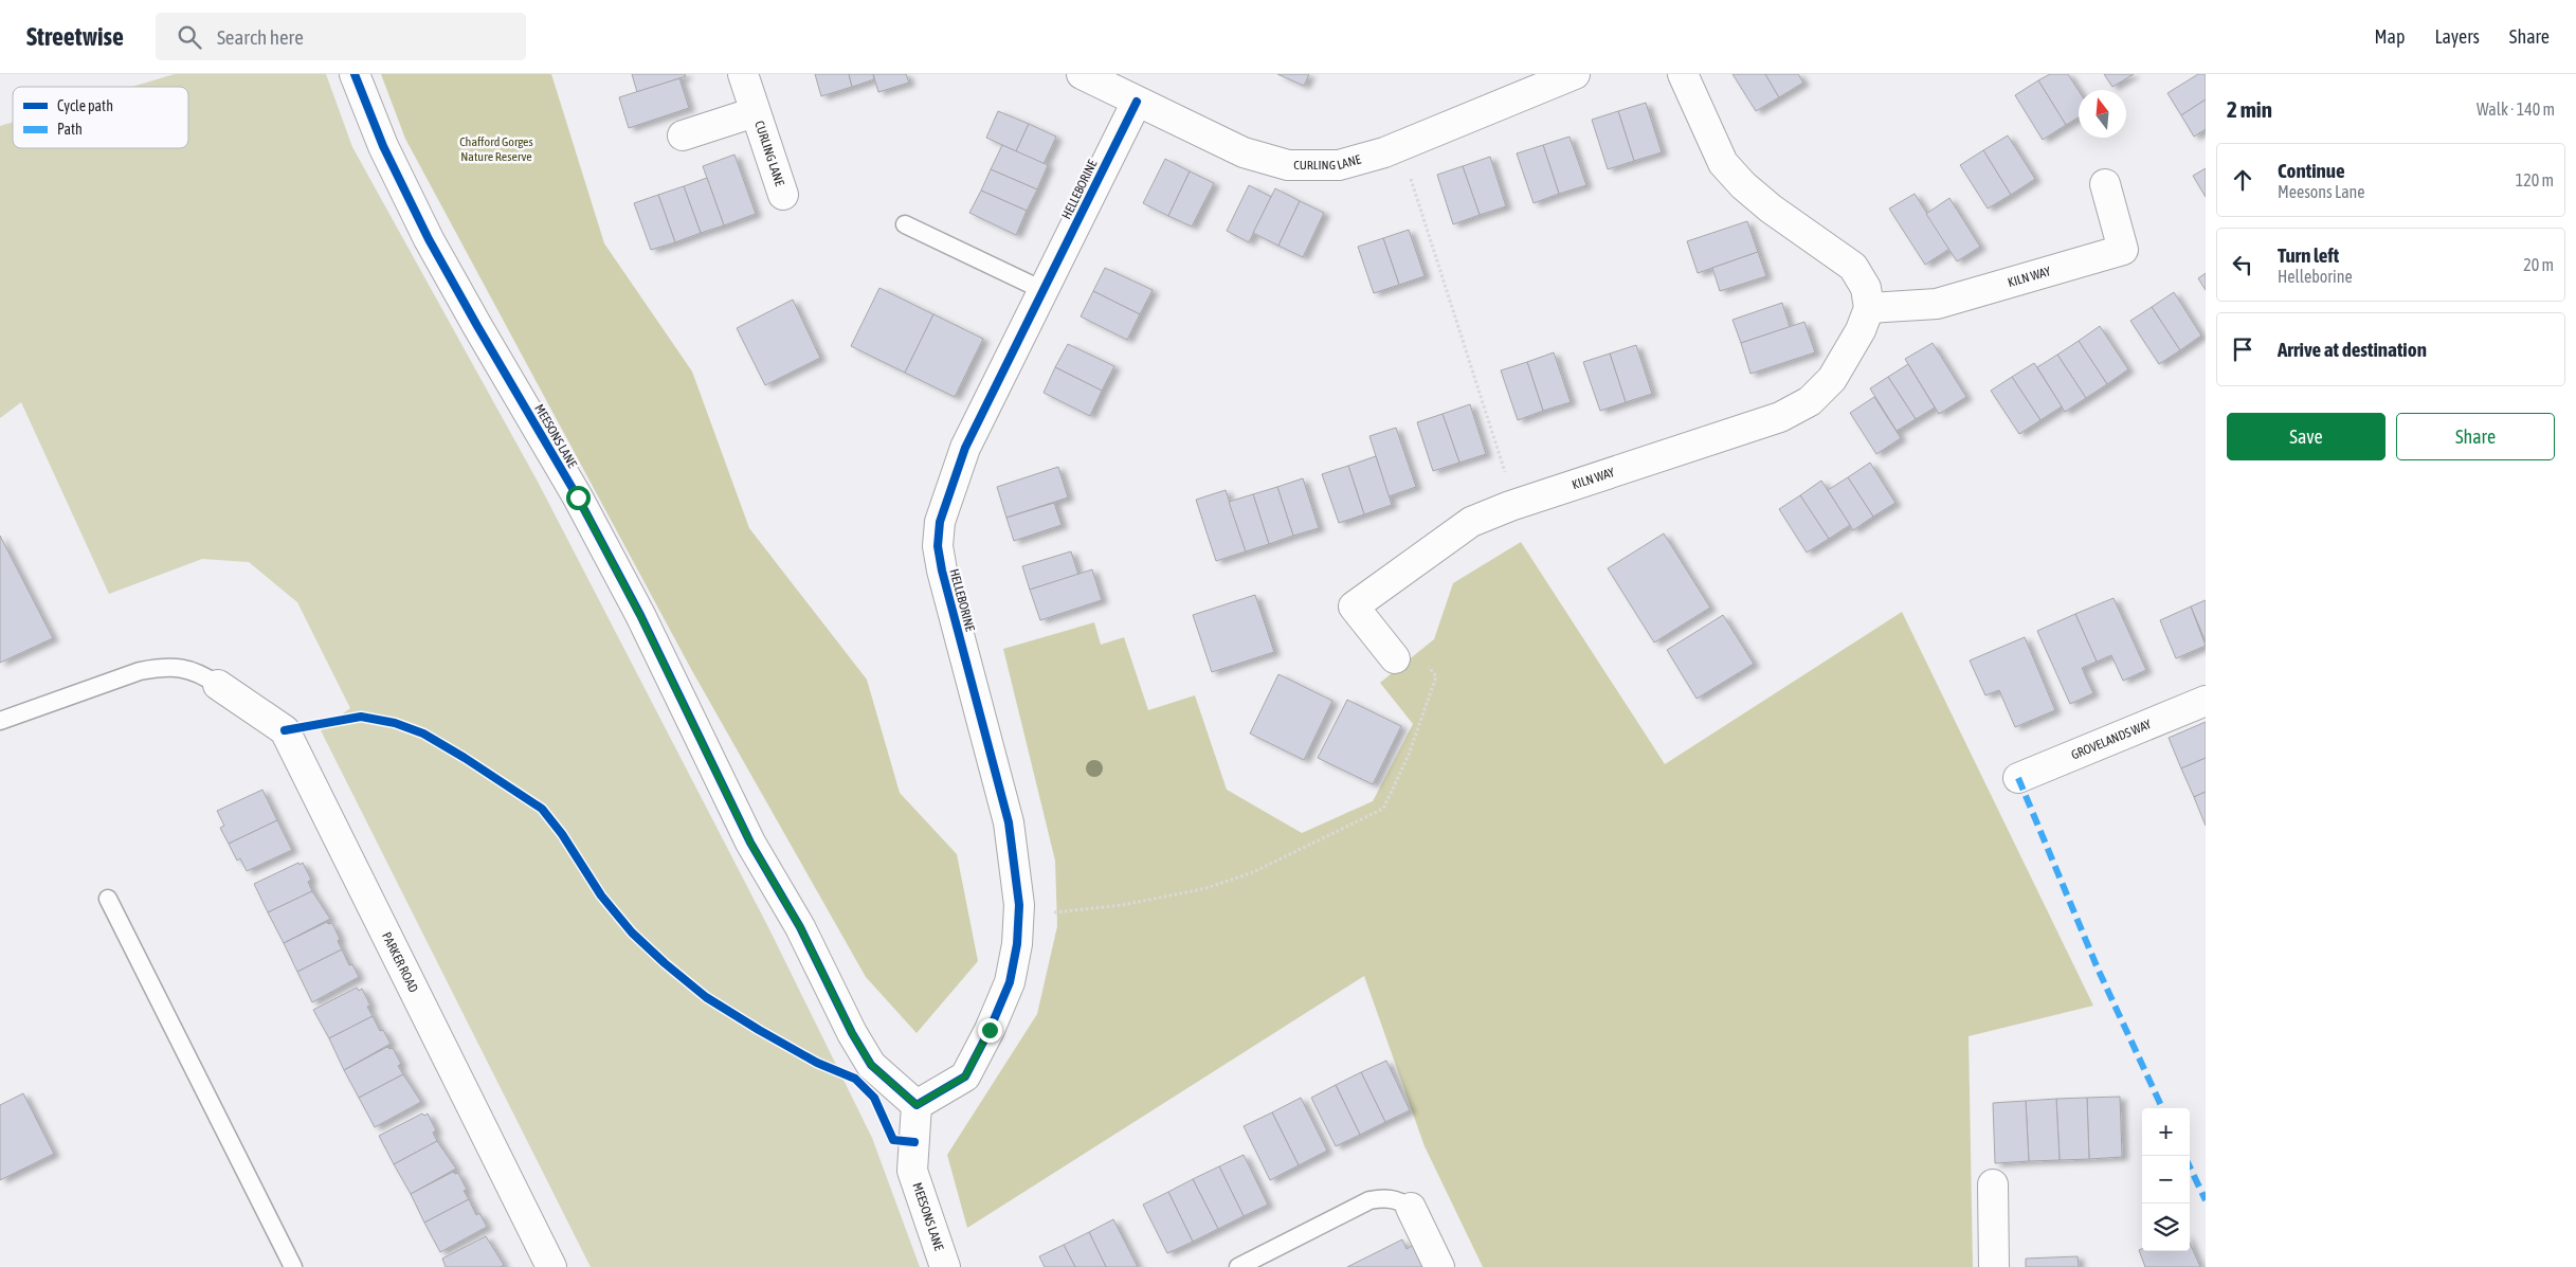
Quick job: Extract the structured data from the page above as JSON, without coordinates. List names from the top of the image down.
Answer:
{
  "streets": {
    "street": [
      "CURLING LANE",
      "HELLEBORINE",
      "KILN WAY",
      "MEESONS LANE",
      "GROVELANDS WAY",
      "PARKER ROAD"
    ]
  },
  "crossings": [
    ["CURLING LANE", "HELLEBORINE"],
    ["HELLEBORINE", "MEESONS LANE"]
  ],
  "parks": ["Chafford Gorges Nature Reserve"],
  "legend": ["Cycle path", "Path"],
  "north": "top",
  "page": {
    "header": "Streetwise",
    "search": "Search here",
    "nav": ["Map", "Layers", "Share"],
    "heading": ["2 min", "Walk · 140 m"],
    "list": [
      ["Continue", "Meesons Lane", "120 m"],
      ["Turn left", "Helleborine", "20 m"],
      "Arrive at destination"
    ],
    "buttons": ["Save", "Share"],
    "map_buttons": ["+", "−"]
  }
}
